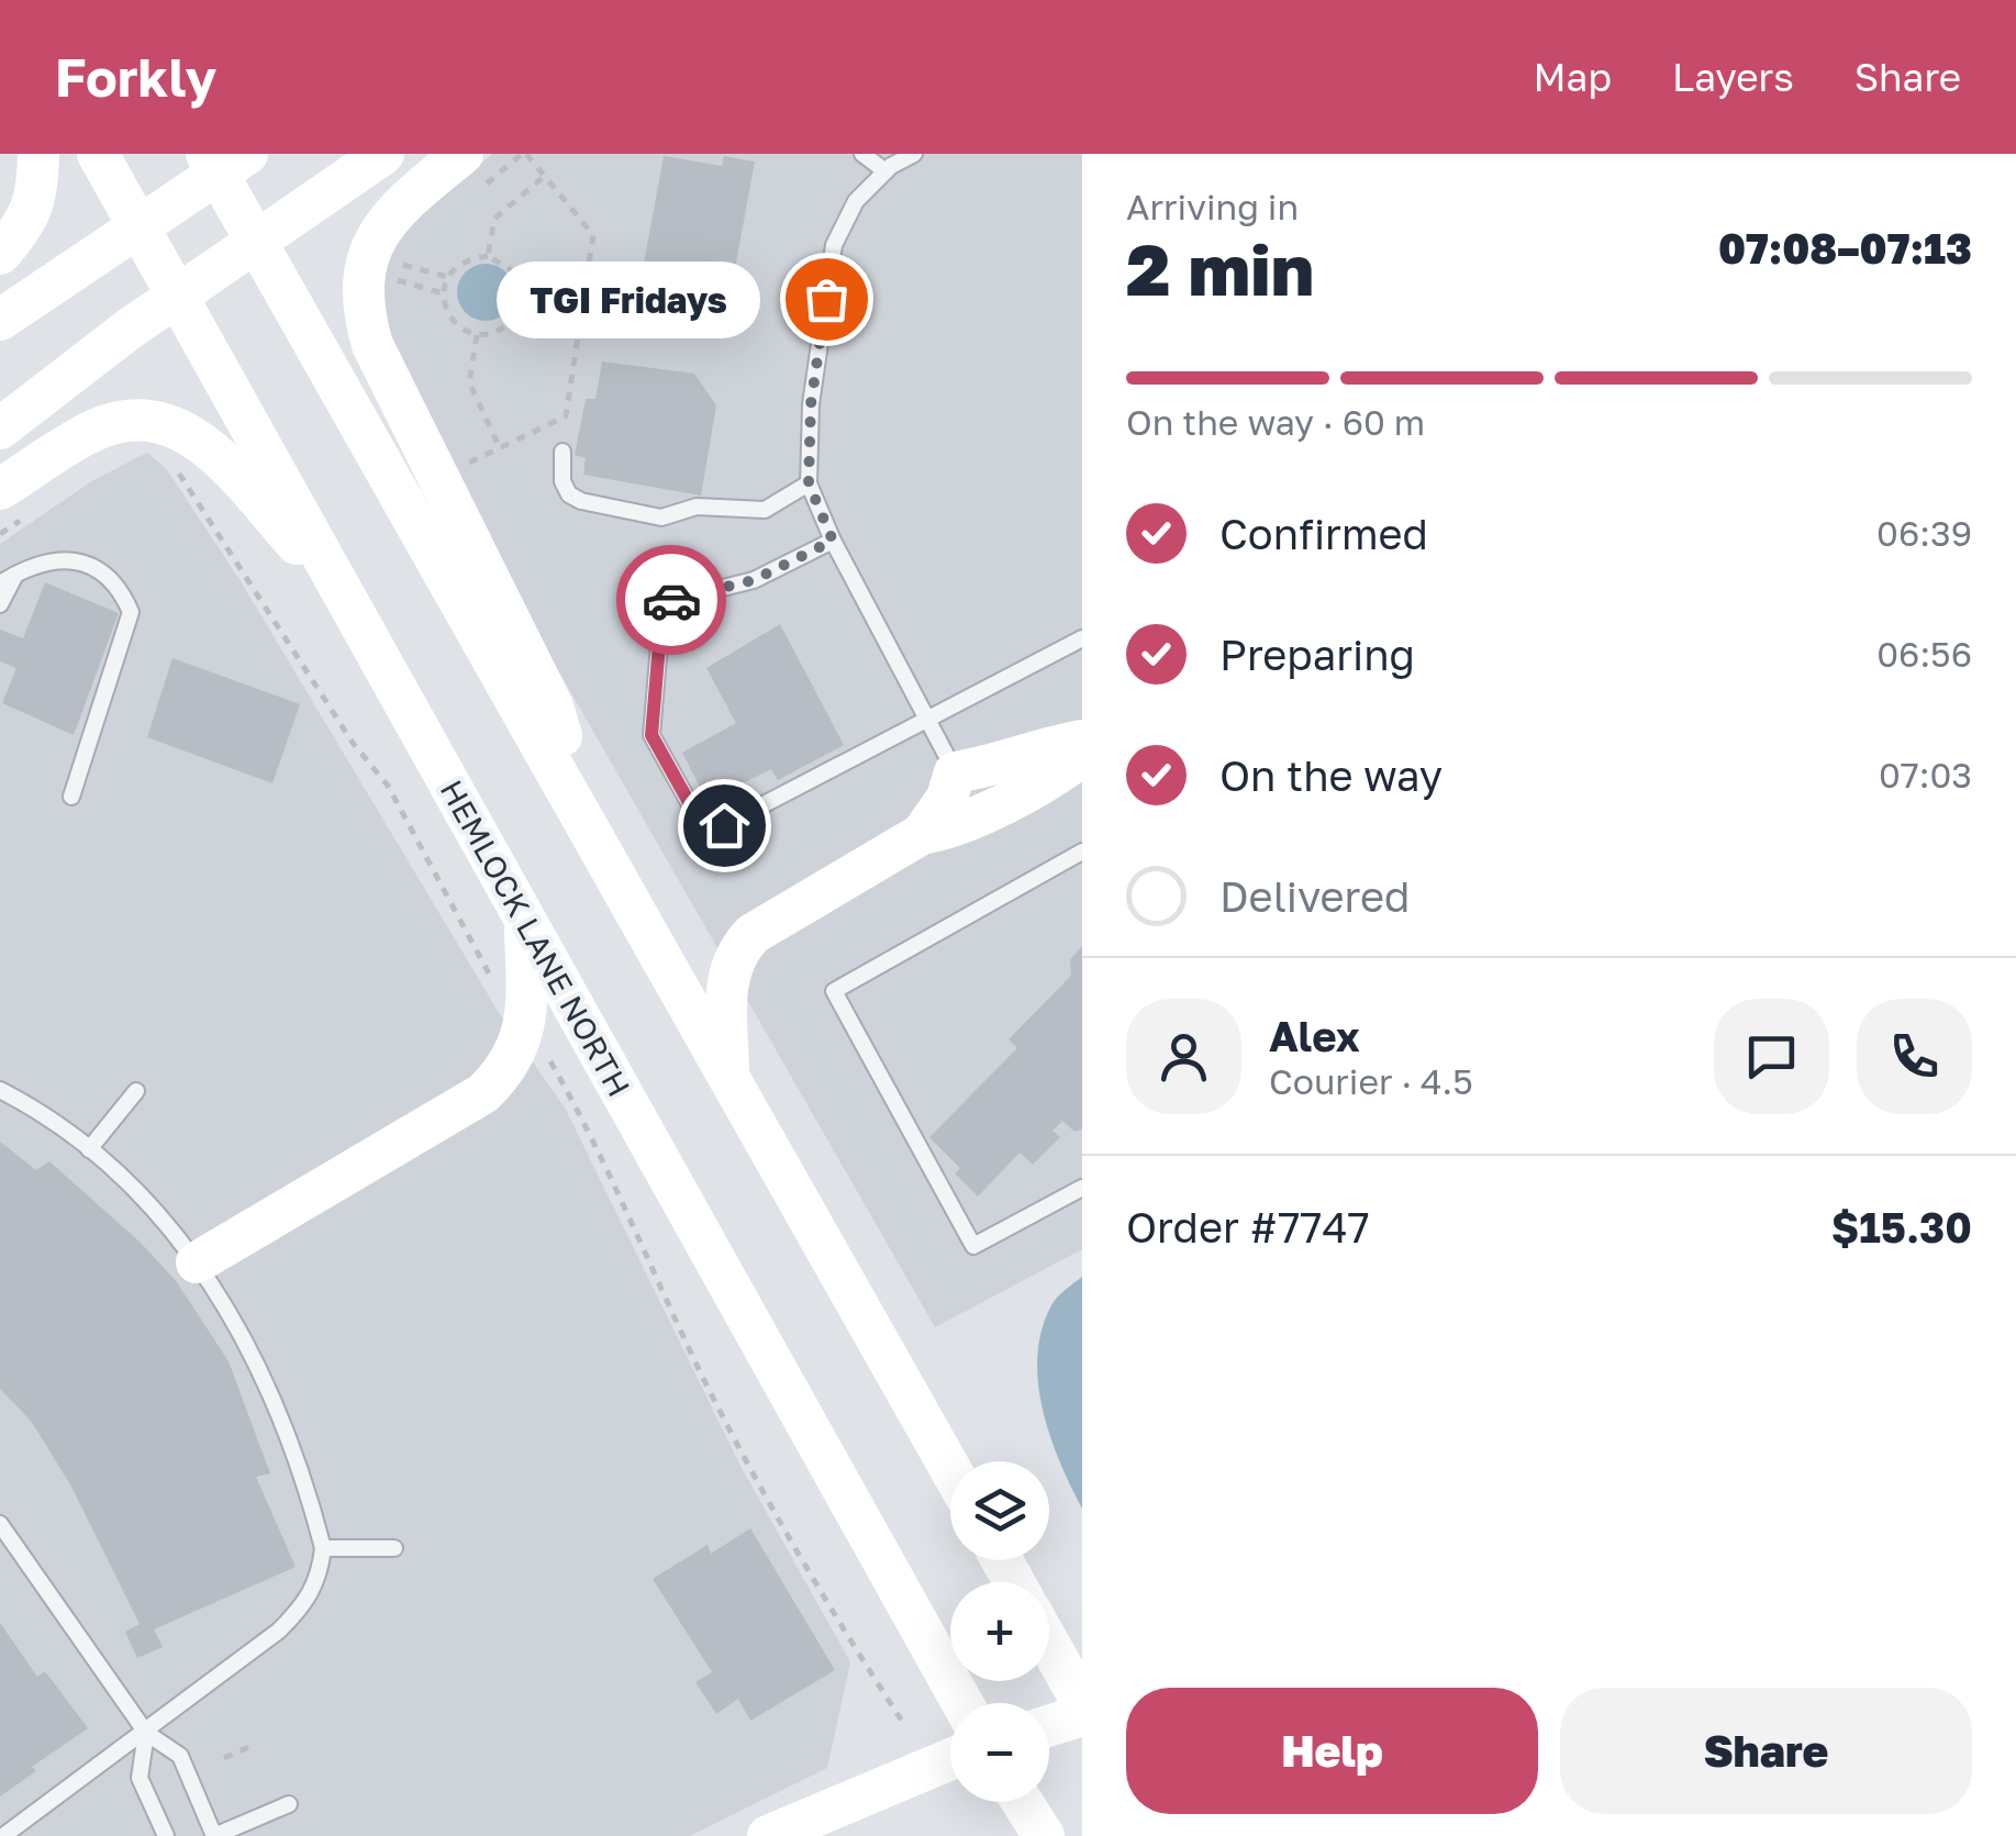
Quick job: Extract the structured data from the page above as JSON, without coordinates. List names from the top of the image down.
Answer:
{
  "streets": {
    "main road": ["HEMLOCK LANE NORTH"]
  },
  "places": ["TGI Fridays"],
  "page": {
    "header": "Forkly",
    "nav": ["Map", "Layers", "Share"],
    "heading": ["2 min", "Arriving in", "07:08–07:13"],
    "panel": [
      "Alex",
      "Courier · 4.5",
      "Order #7747",
      "$15.30"
    ],
    "bubble": "TGI Fridays",
    "bar": "On the way · 60 m",
    "list": [
      ["Confirmed", "06:39"],
      ["Preparing", "06:56"],
      ["On the way", "07:03"],
      "Delivered"
    ],
    "map_buttons": ["+", "−"],
    "buttons": ["Help", "Share"]
  }
}
